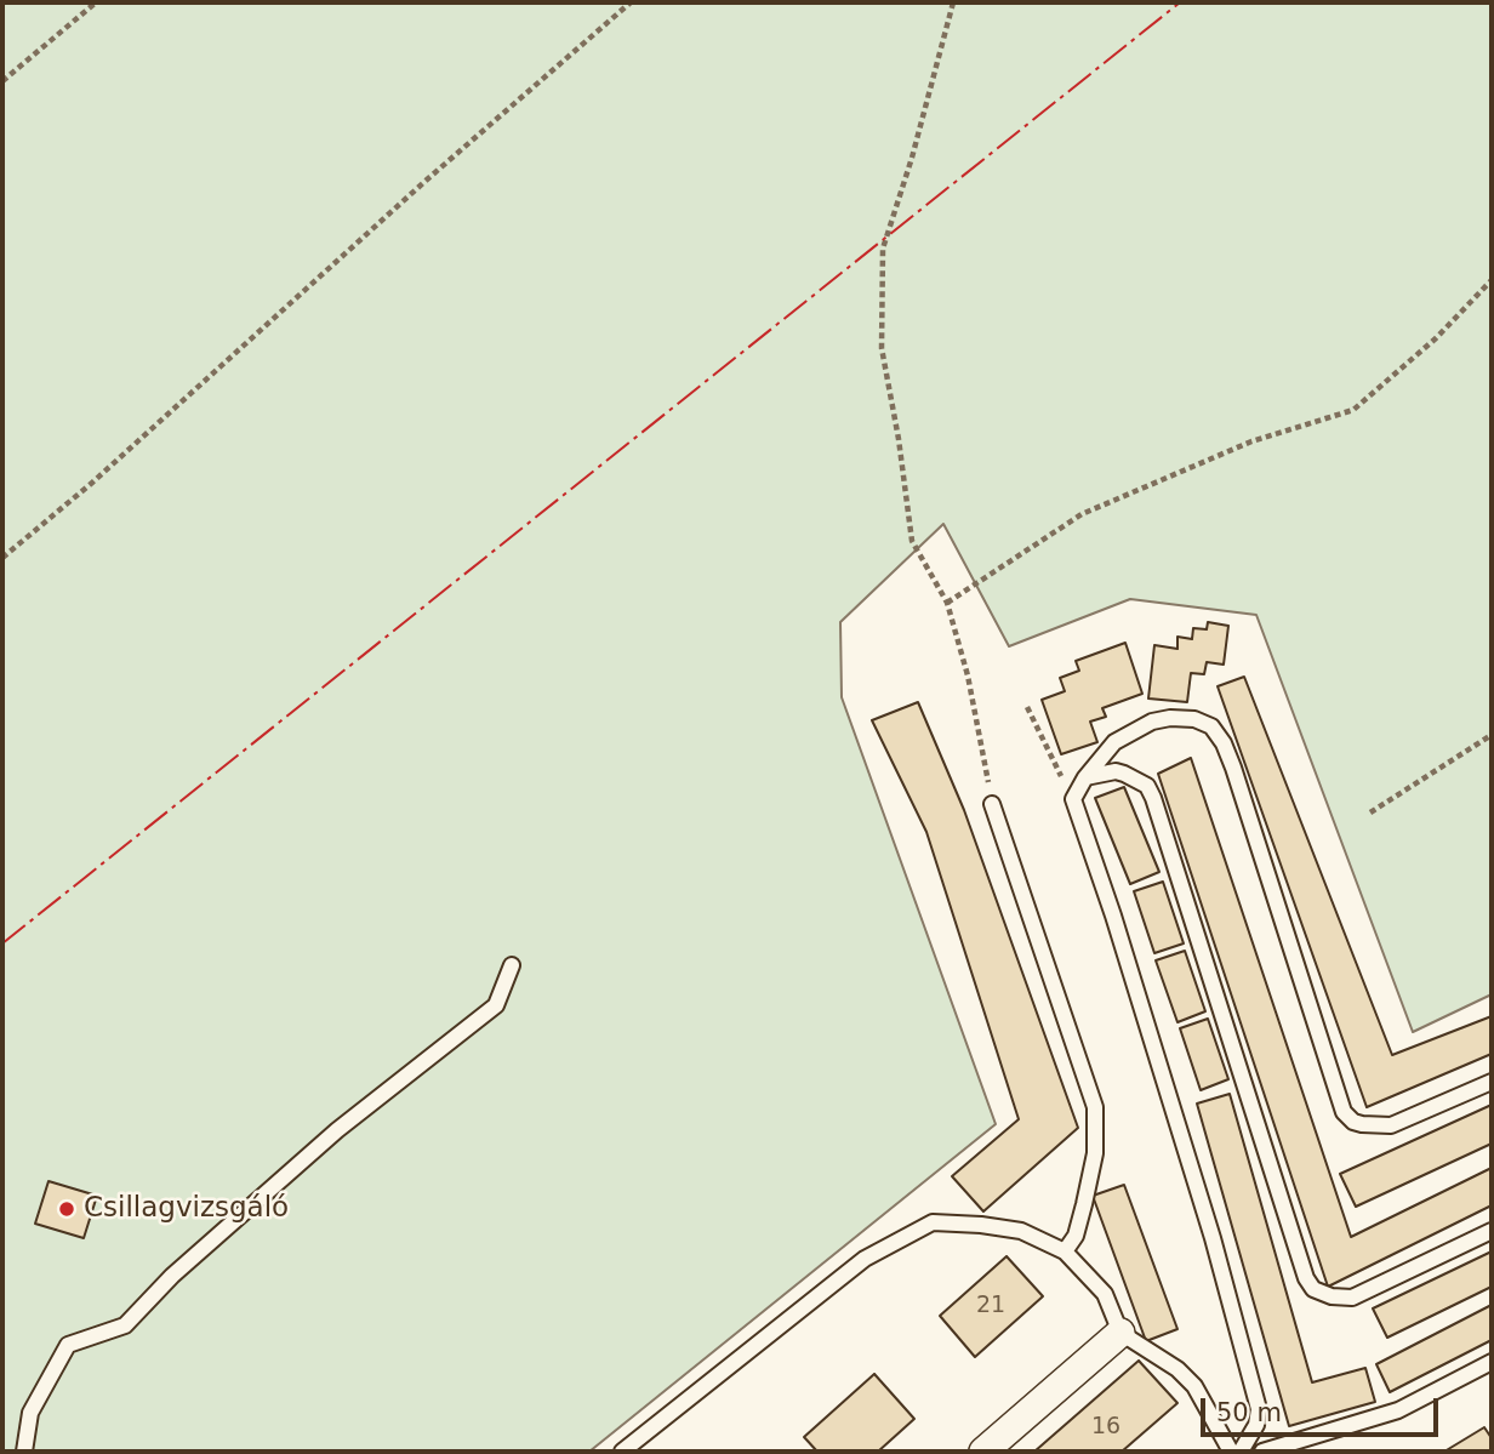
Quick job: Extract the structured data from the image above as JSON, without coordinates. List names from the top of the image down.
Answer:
{
  "places": ["Csillagvizsgáló"],
  "house_numbers": ["21", "16"],
  "scale_bar": "50 m"
}
